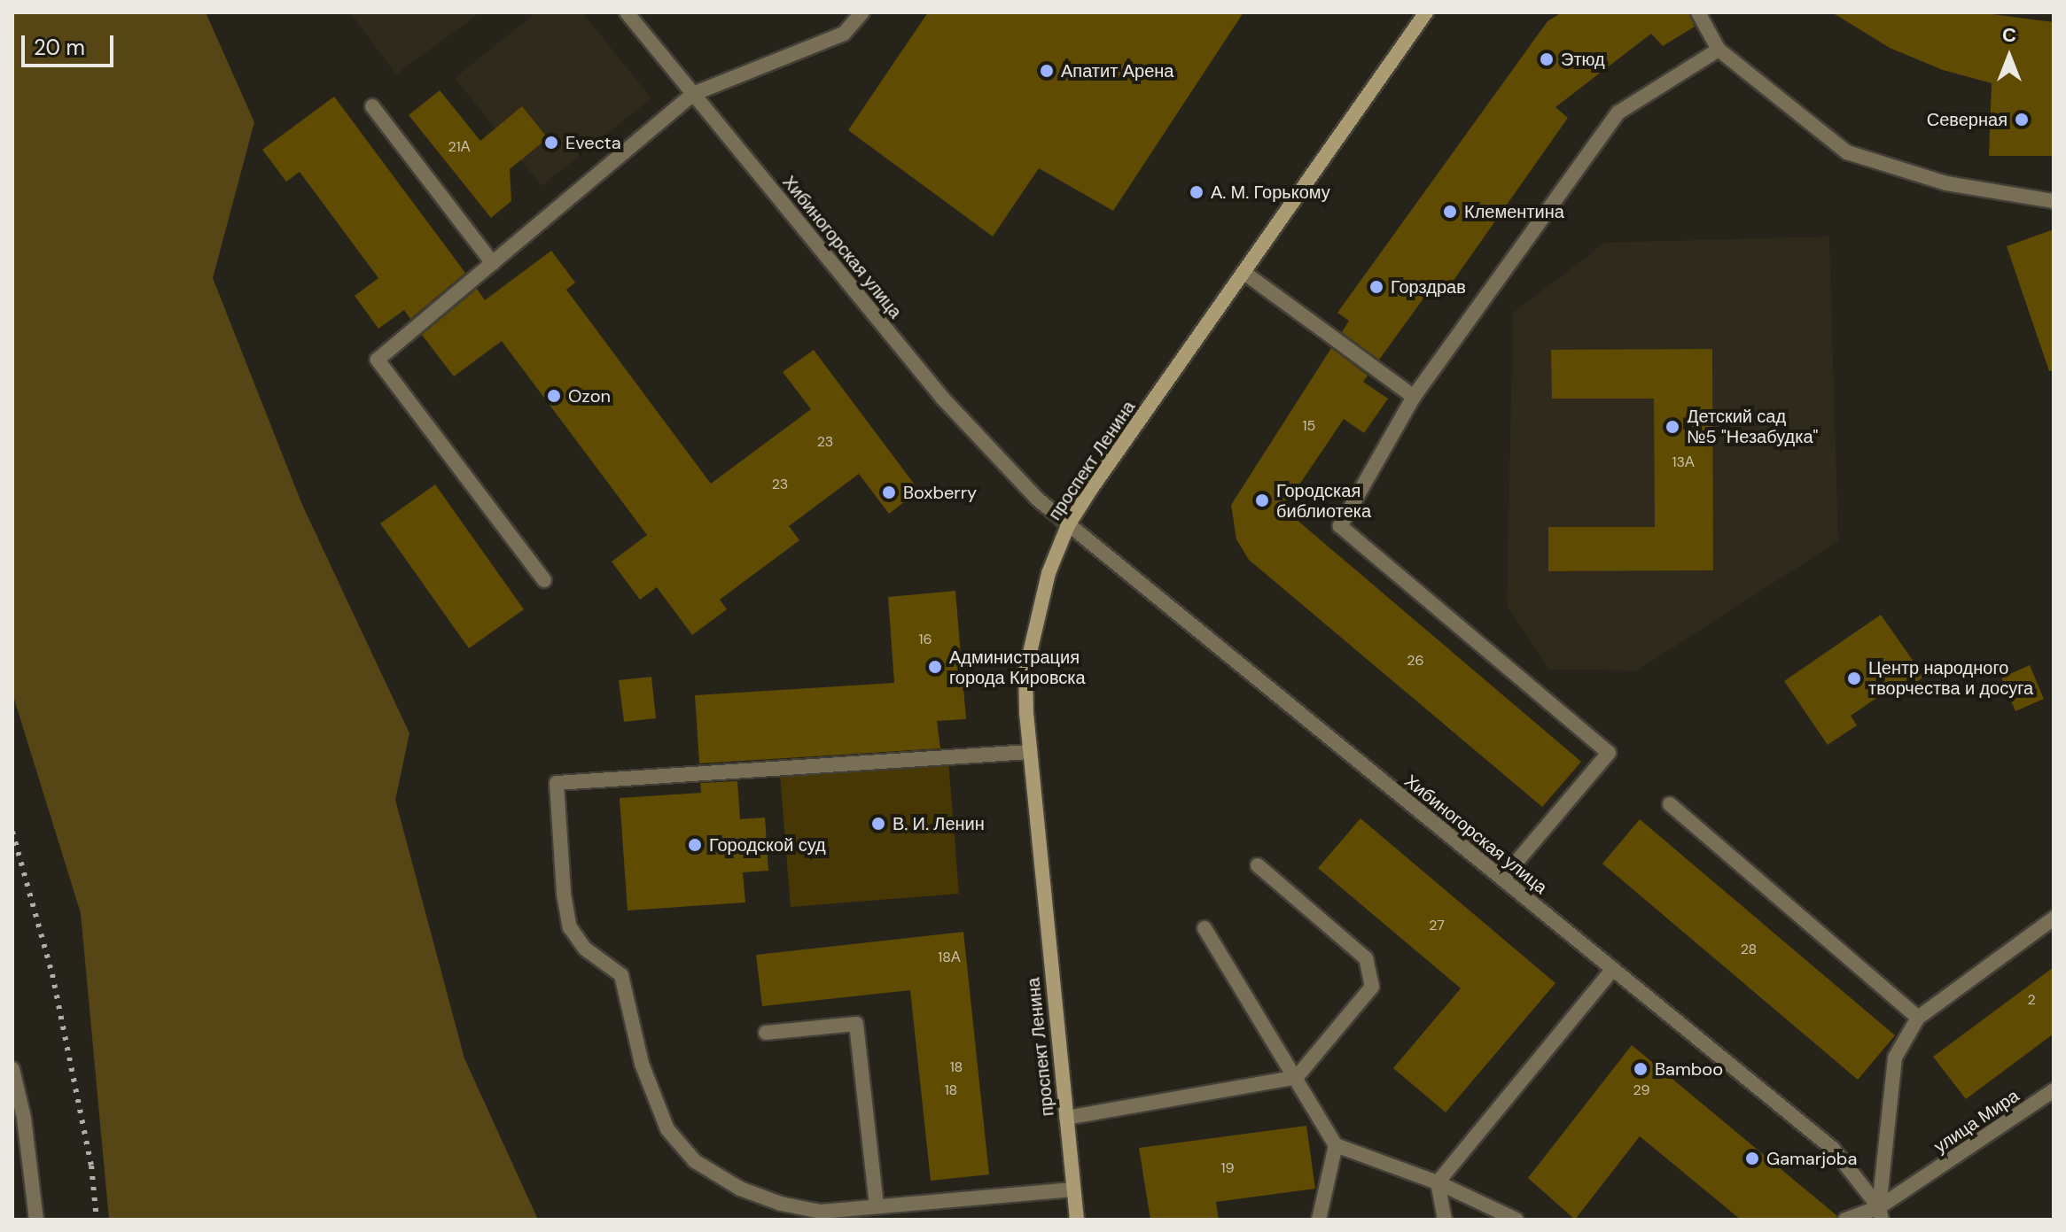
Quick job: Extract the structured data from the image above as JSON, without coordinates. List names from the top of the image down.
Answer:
{
  "streets": {
    "main road": ["проспект Ленина"],
    "street": ["Хибиногорская улица", "улица Мира"]
  },
  "crossings": [
    ["Хибиногорская улица", "проспект Ленина"],
    ["Хибиногорская улица", "улица Мира"]
  ],
  "places": [
    "Этюд",
    "Апатит Арена",
    "Северная",
    "Evecta",
    "А. М. Горькому",
    "Клементина",
    "Горздрав",
    "Ozon",
    "Детский сад №5 \"Незабудка\"",
    "Boxberry",
    "Городская библиотека",
    "Администрация города Кировска",
    "Центр народного творчества и досуга",
    "В. И. Ленин",
    "Городской суд",
    "Bamboo",
    "Gamarjoba"
  ],
  "house_numbers": [
    "21А",
    "15",
    "23",
    "13А",
    "23",
    "16",
    "26",
    "27",
    "28",
    "18А",
    "2",
    "18",
    "18",
    "29",
    "19"
  ],
  "scale_bar": "20 m",
  "north": "top"
}
